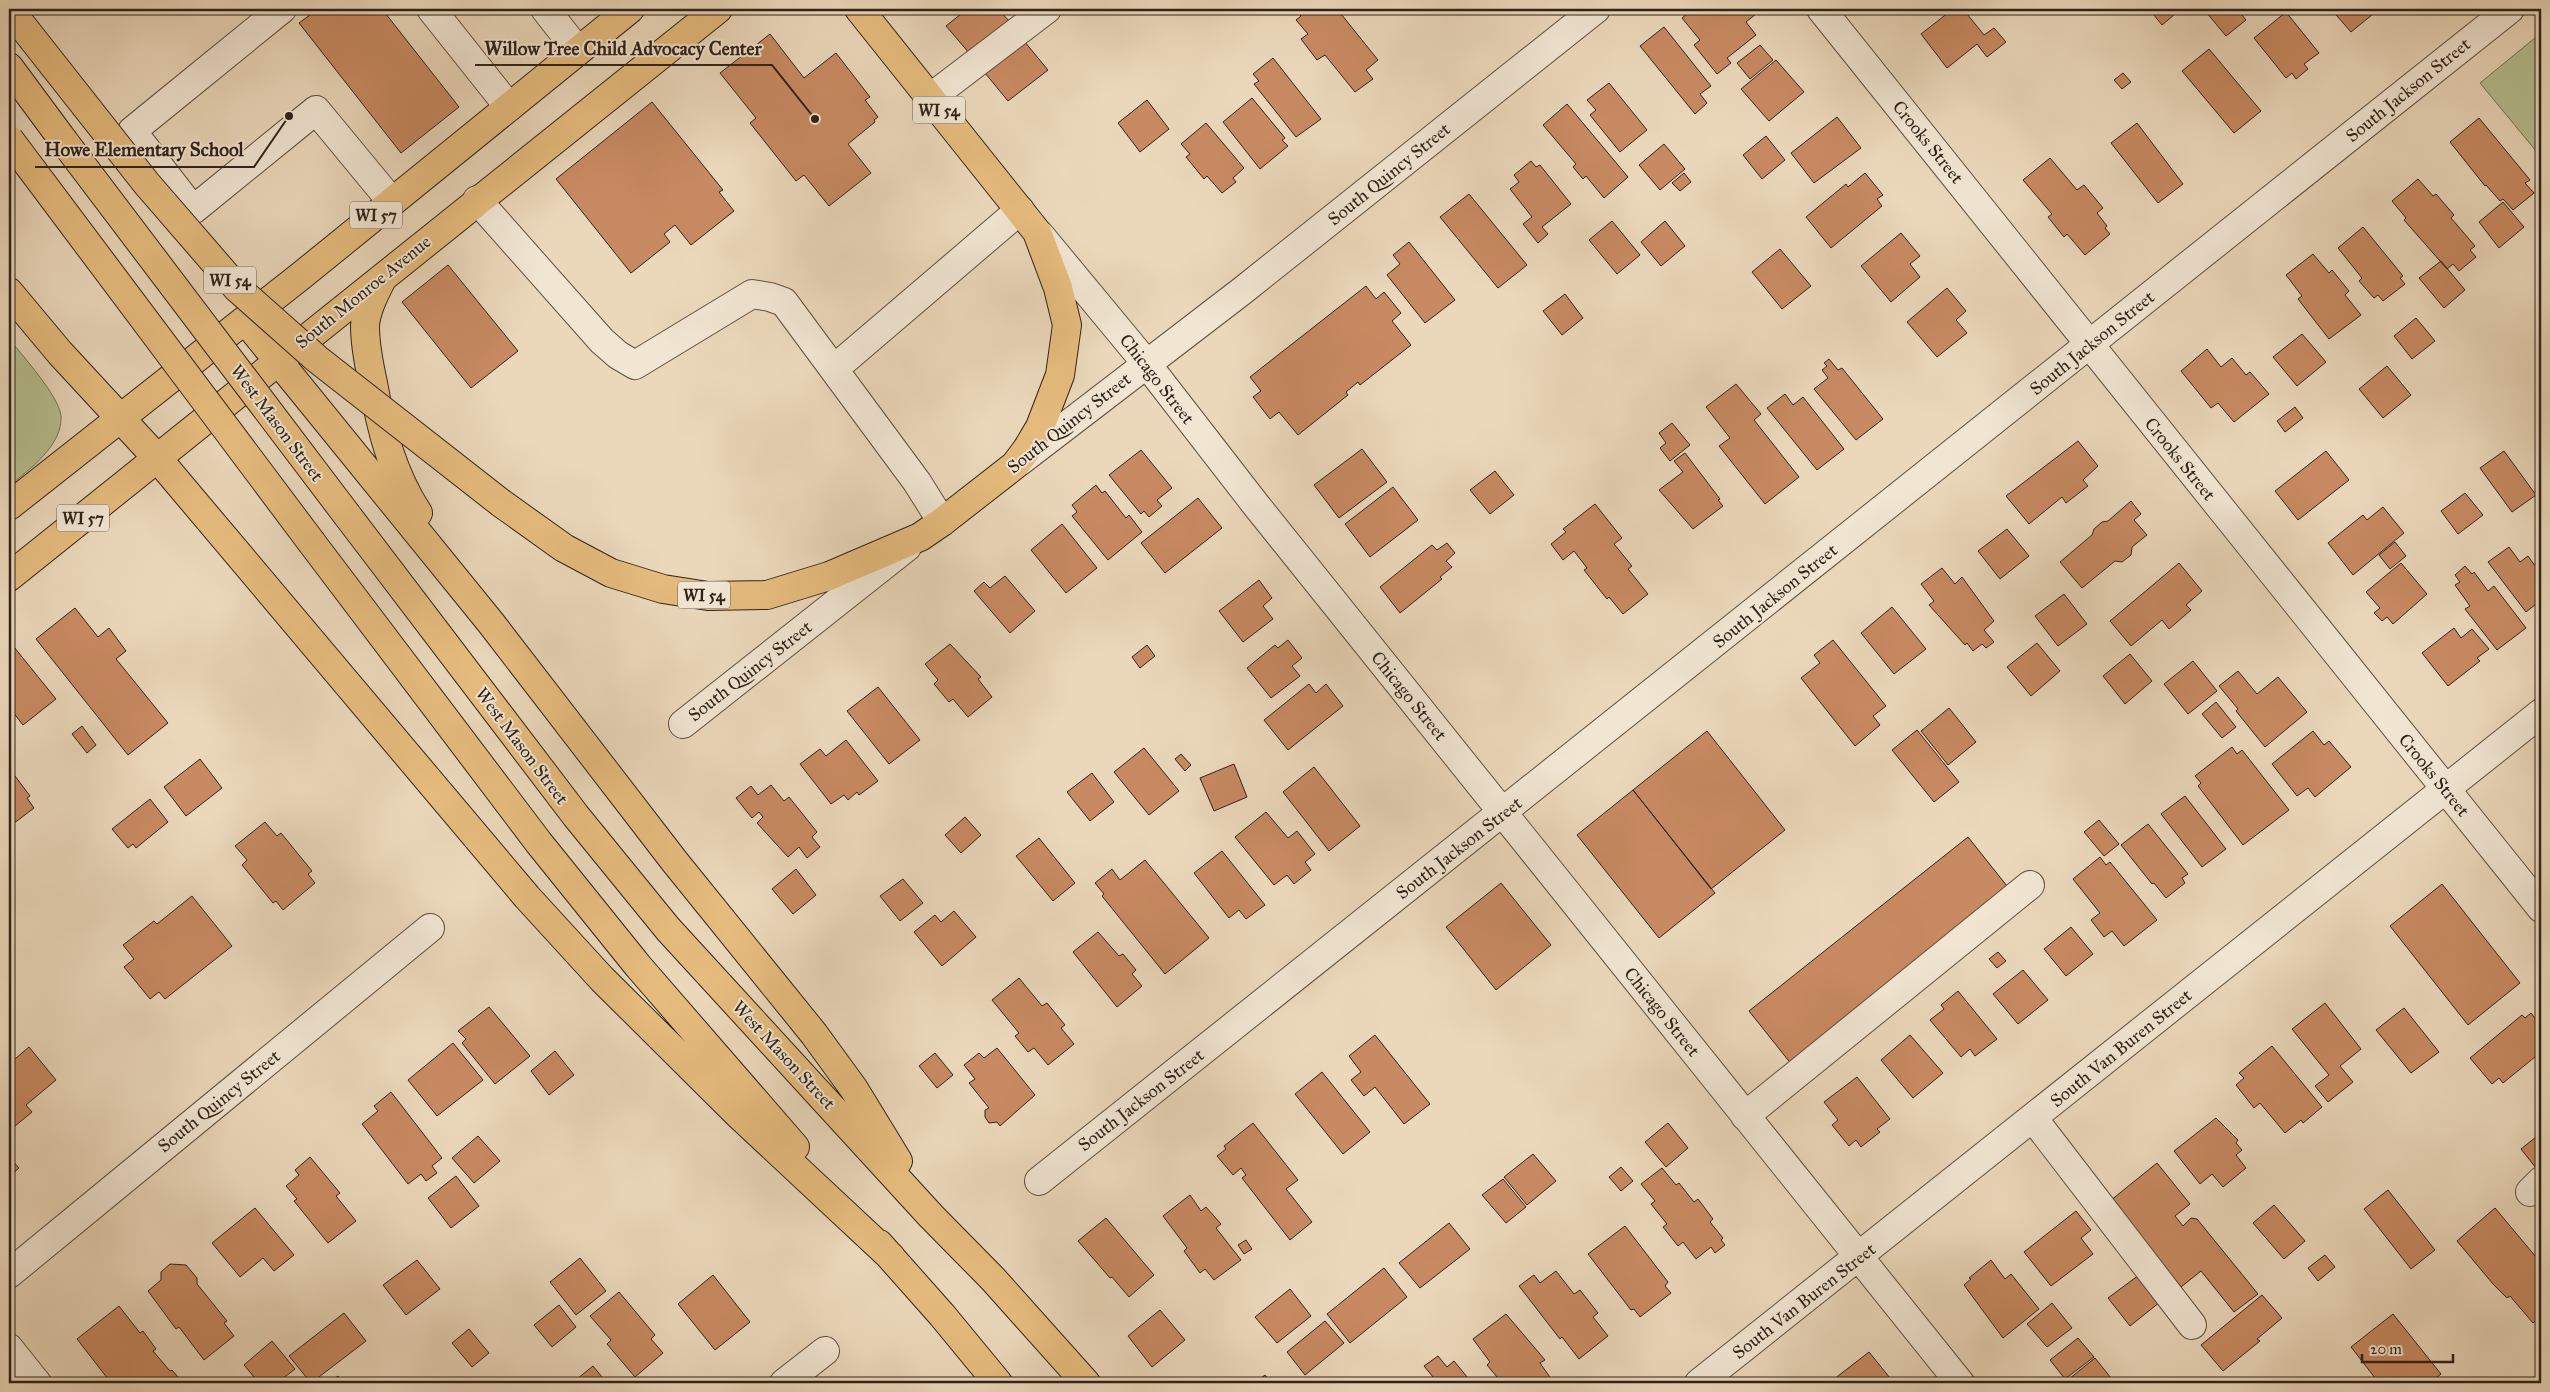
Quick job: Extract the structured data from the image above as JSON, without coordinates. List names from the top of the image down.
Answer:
{
  "streets": {
    "main road": [
      "WI 54",
      "South Quincy Street",
      "WI 57",
      "South Monroe Avenue",
      "Chicago Street",
      "West Mason Street"
    ],
    "street": ["South Jackson Street", "Crooks Street", "South Van Buren Street"]
  },
  "crossings": [
    ["South Jackson Street", "Crooks Street"],
    ["South Jackson Street", "Chicago Street"],
    ["WI 54", "South Quincy Street"],
    ["WI 54", "Chicago Street"],
    ["Crooks Street", "South Van Buren Street"],
    ["South Quincy Street", "Chicago Street"],
    ["Chicago Street", "South Van Buren Street"]
  ],
  "places": ["Howe Elementary School", "Willow Tree Child Advocacy Center"],
  "scale_bar": "20 m"
}
